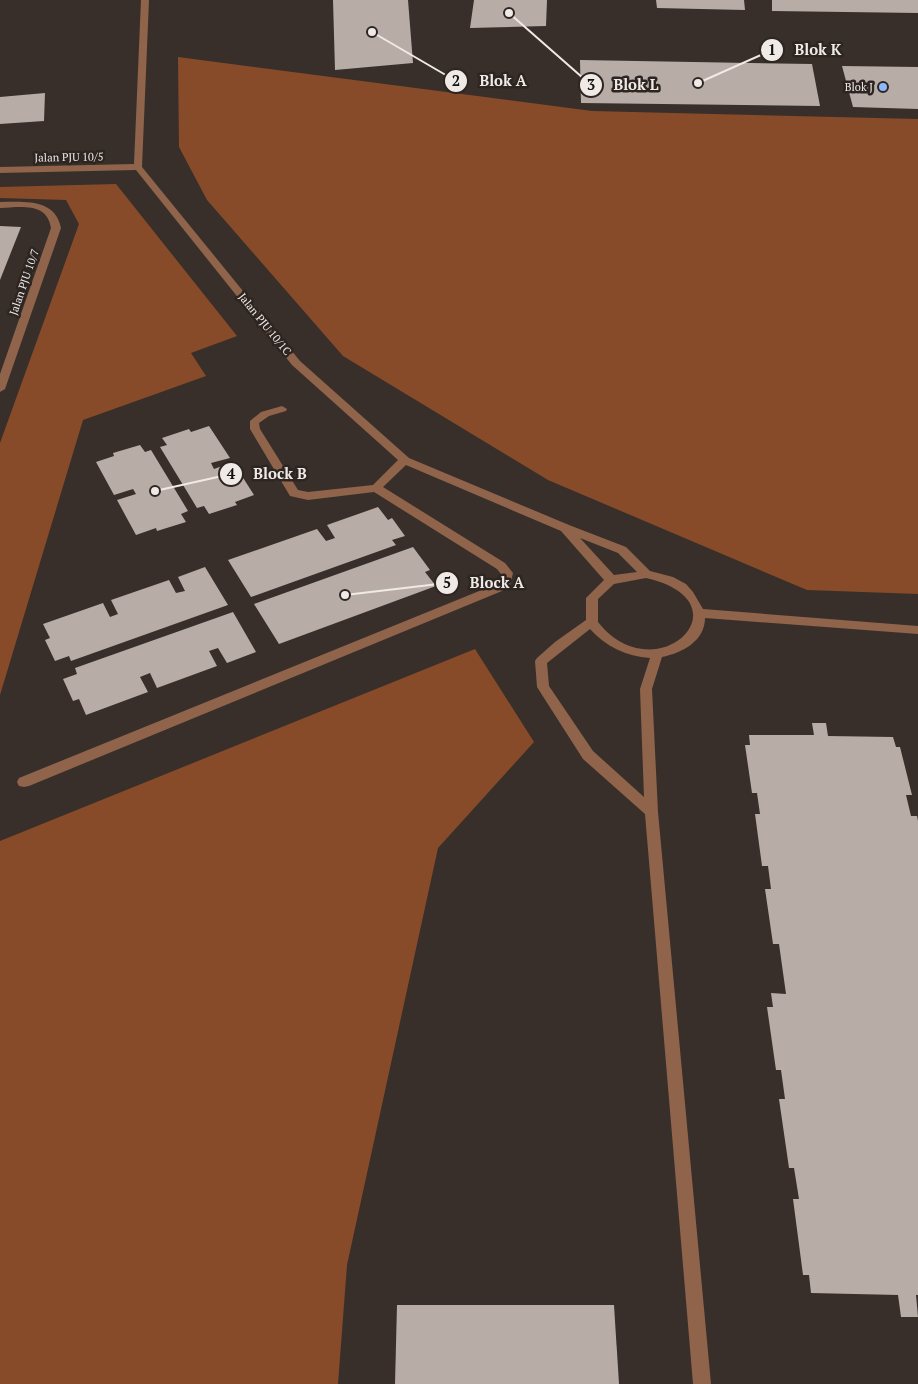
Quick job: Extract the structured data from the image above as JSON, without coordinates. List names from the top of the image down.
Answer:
{
  "streets": {
    "street": ["Jalan PJU 10/5", "Jalan PJU 10/7", "Jalan PJU 10/1C"]
  },
  "crossings": [
    ["Jalan PJU 10/5", "Jalan PJU 10/1C"]
  ],
  "places": [
    "Blok L",
    "Blok A",
    "Blok K",
    "Blok J",
    "Block B",
    "Block A"
  ]
}
